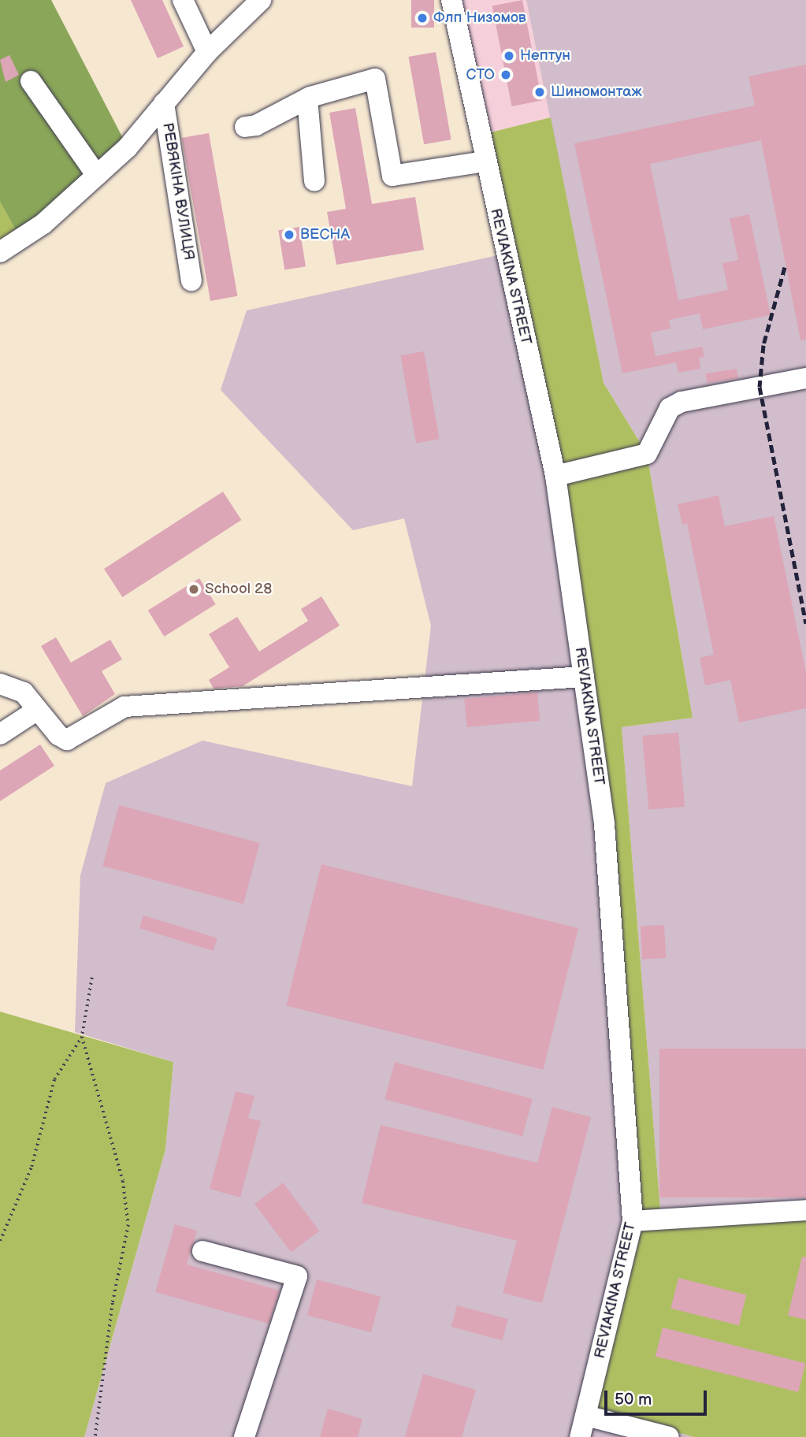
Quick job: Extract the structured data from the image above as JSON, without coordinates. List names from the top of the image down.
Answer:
{
  "streets": {
    "street": ["РЕВЯКІНА ВУЛИЦЯ", "REVIAKINA STREET"]
  },
  "places": [
    "Флп Низомов",
    "Нептун",
    "СТО",
    "Шиномонтаж",
    "ВЕСНА",
    "School 28"
  ],
  "scale_bar": "50 m"
}
